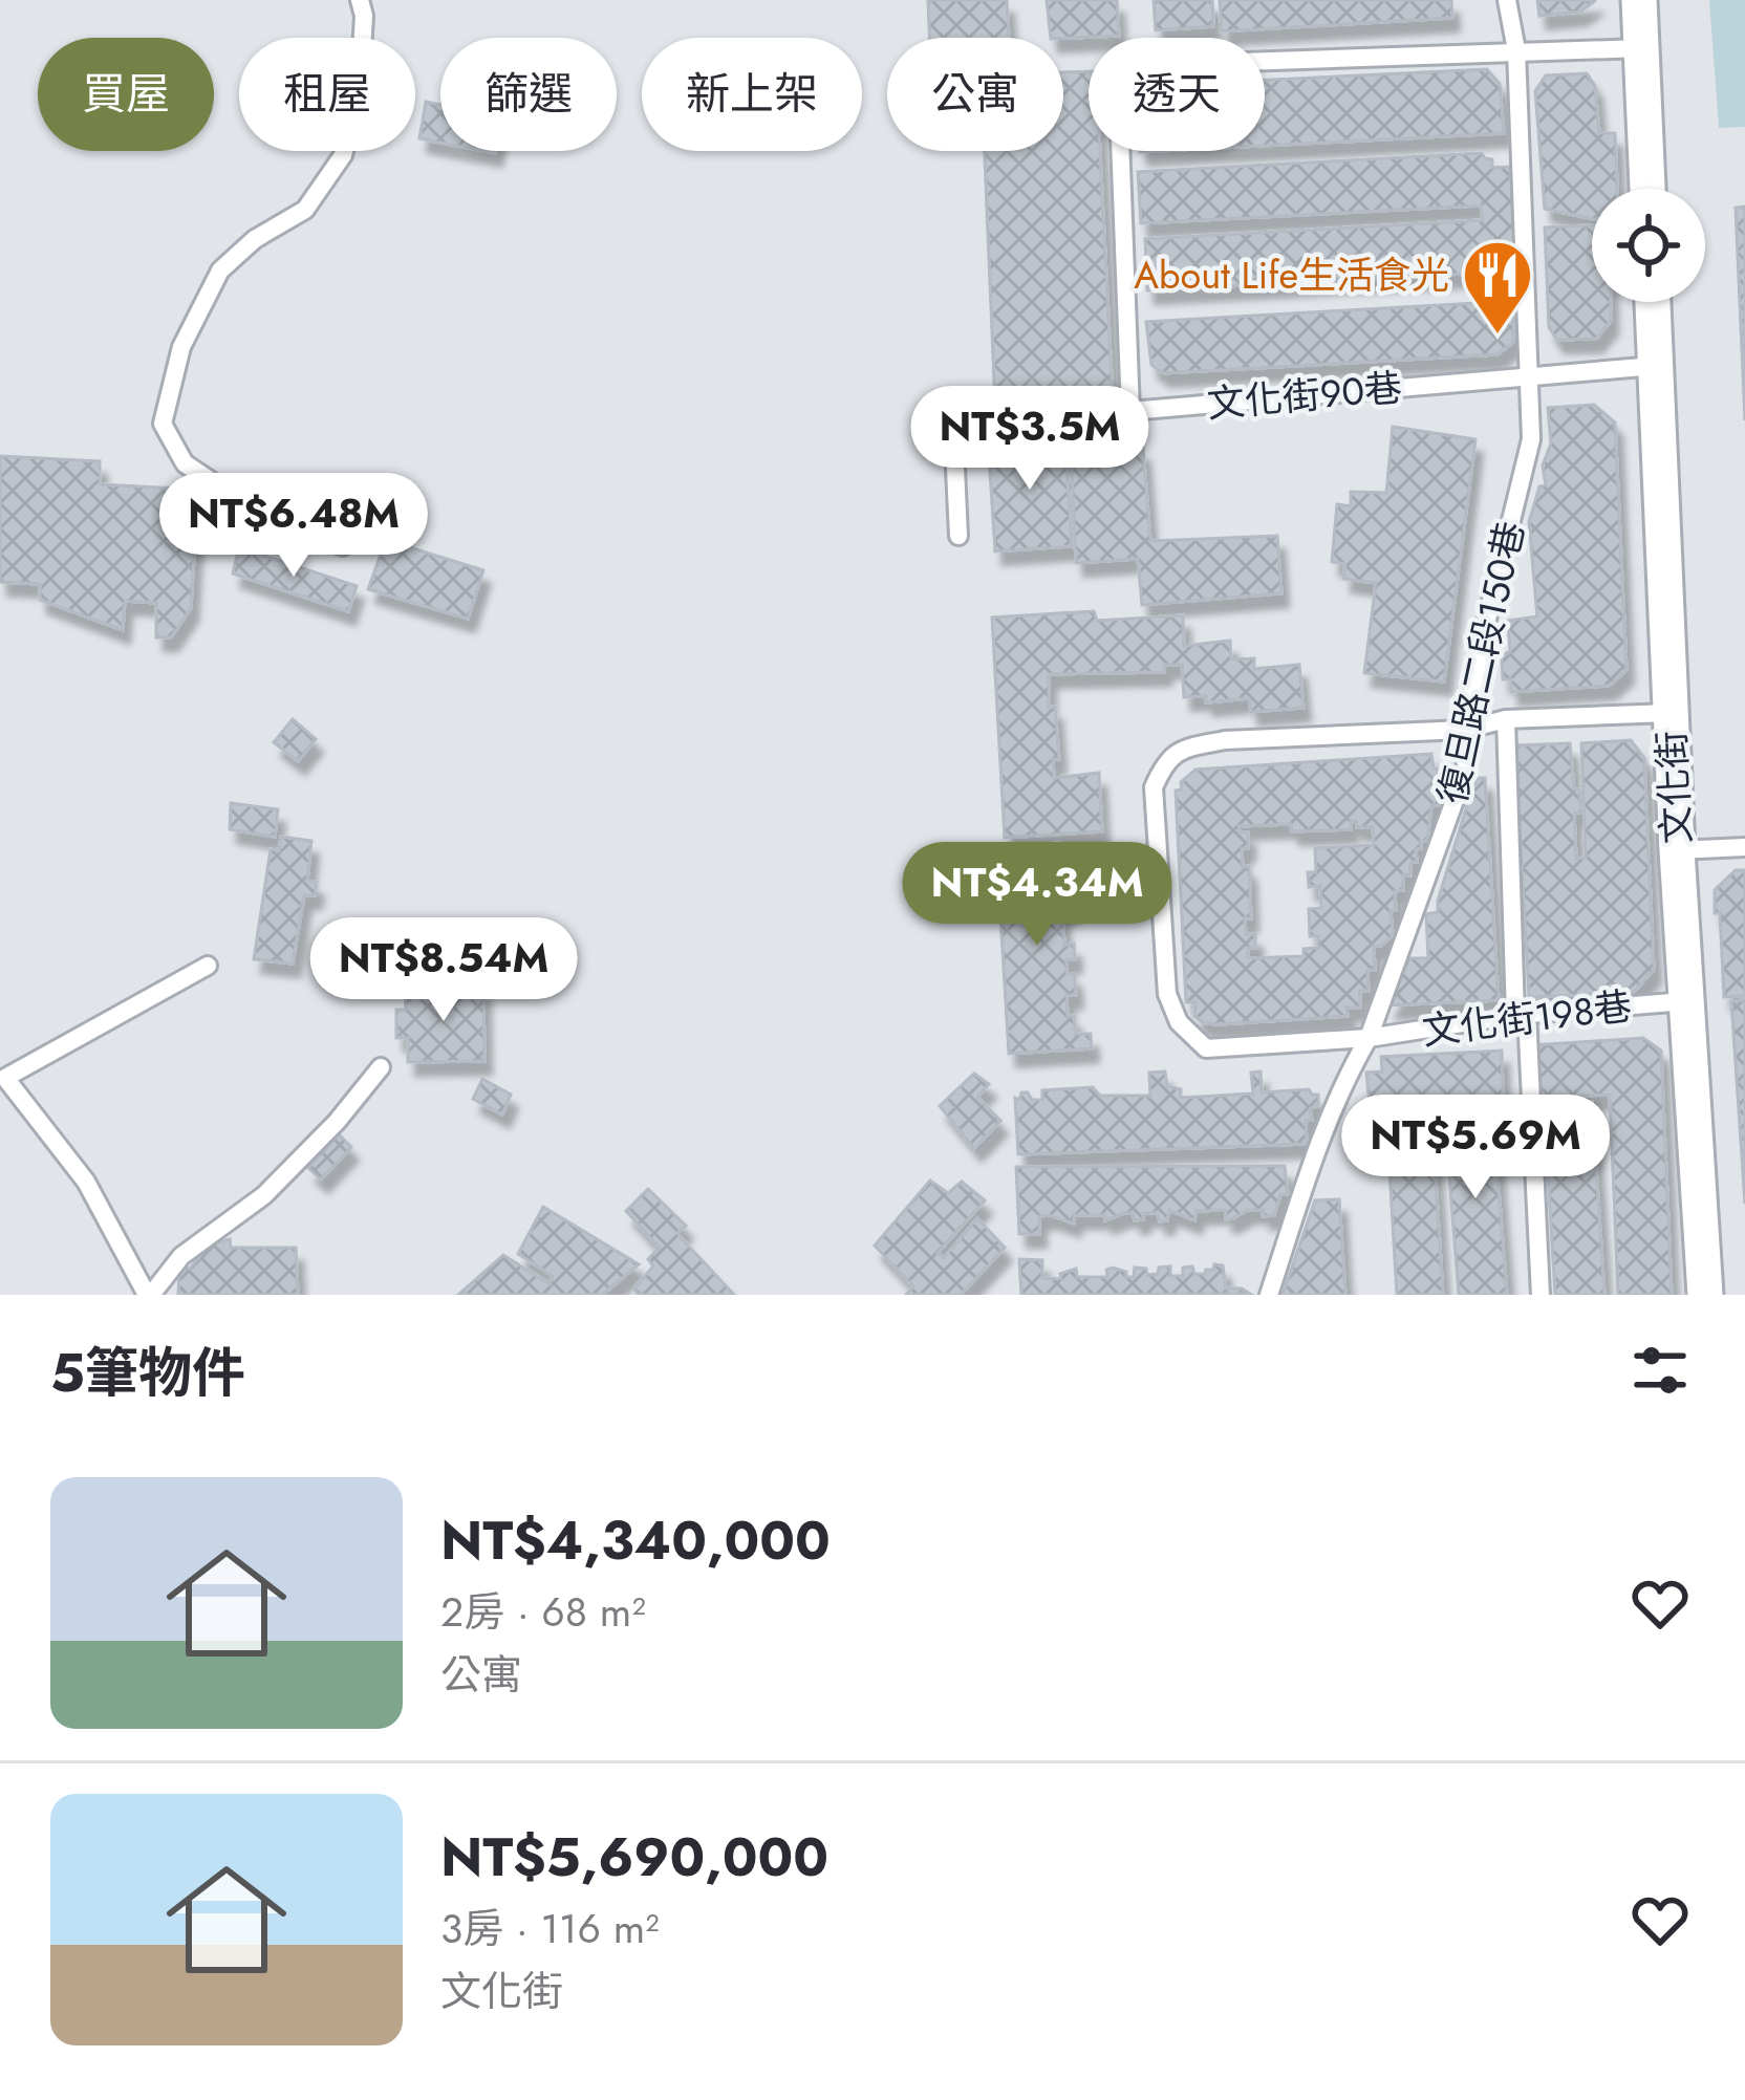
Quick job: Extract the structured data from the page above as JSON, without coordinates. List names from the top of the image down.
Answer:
{
  "streets": {
    "street": ["文化街"],
    "lane": ["文化街90巷", "復旦路二段150巷", "文化街198巷"]
  },
  "crossings": [
    ["文化街90巷", "復旦路二段150巷"],
    ["文化街90巷", "文化街"],
    ["復旦路二段150巷", "文化街198巷"],
    ["文化街", "文化街198巷"]
  ],
  "places": {
    "restaurant": ["About Life生活食光"]
  },
  "page": {
    "chip": [
      "買屋",
      "租屋",
      "篩選",
      "新上架",
      "公寓",
      "透天"
    ],
    "price": [
      "NT$3.5M",
      "NT$6.48M",
      "NT$4.34M",
      "NT$8.54M",
      "NT$5.69M"
    ],
    "heading": "5筆物件",
    "list": [
      {
        "name": "NT$4,340,000",
        "note": "2房 · 68 m² · 公寓"
      },
      {
        "name": "NT$5,690,000",
        "note": "3房 · 116 m² · 文化街"
      }
    ]
  }
}
